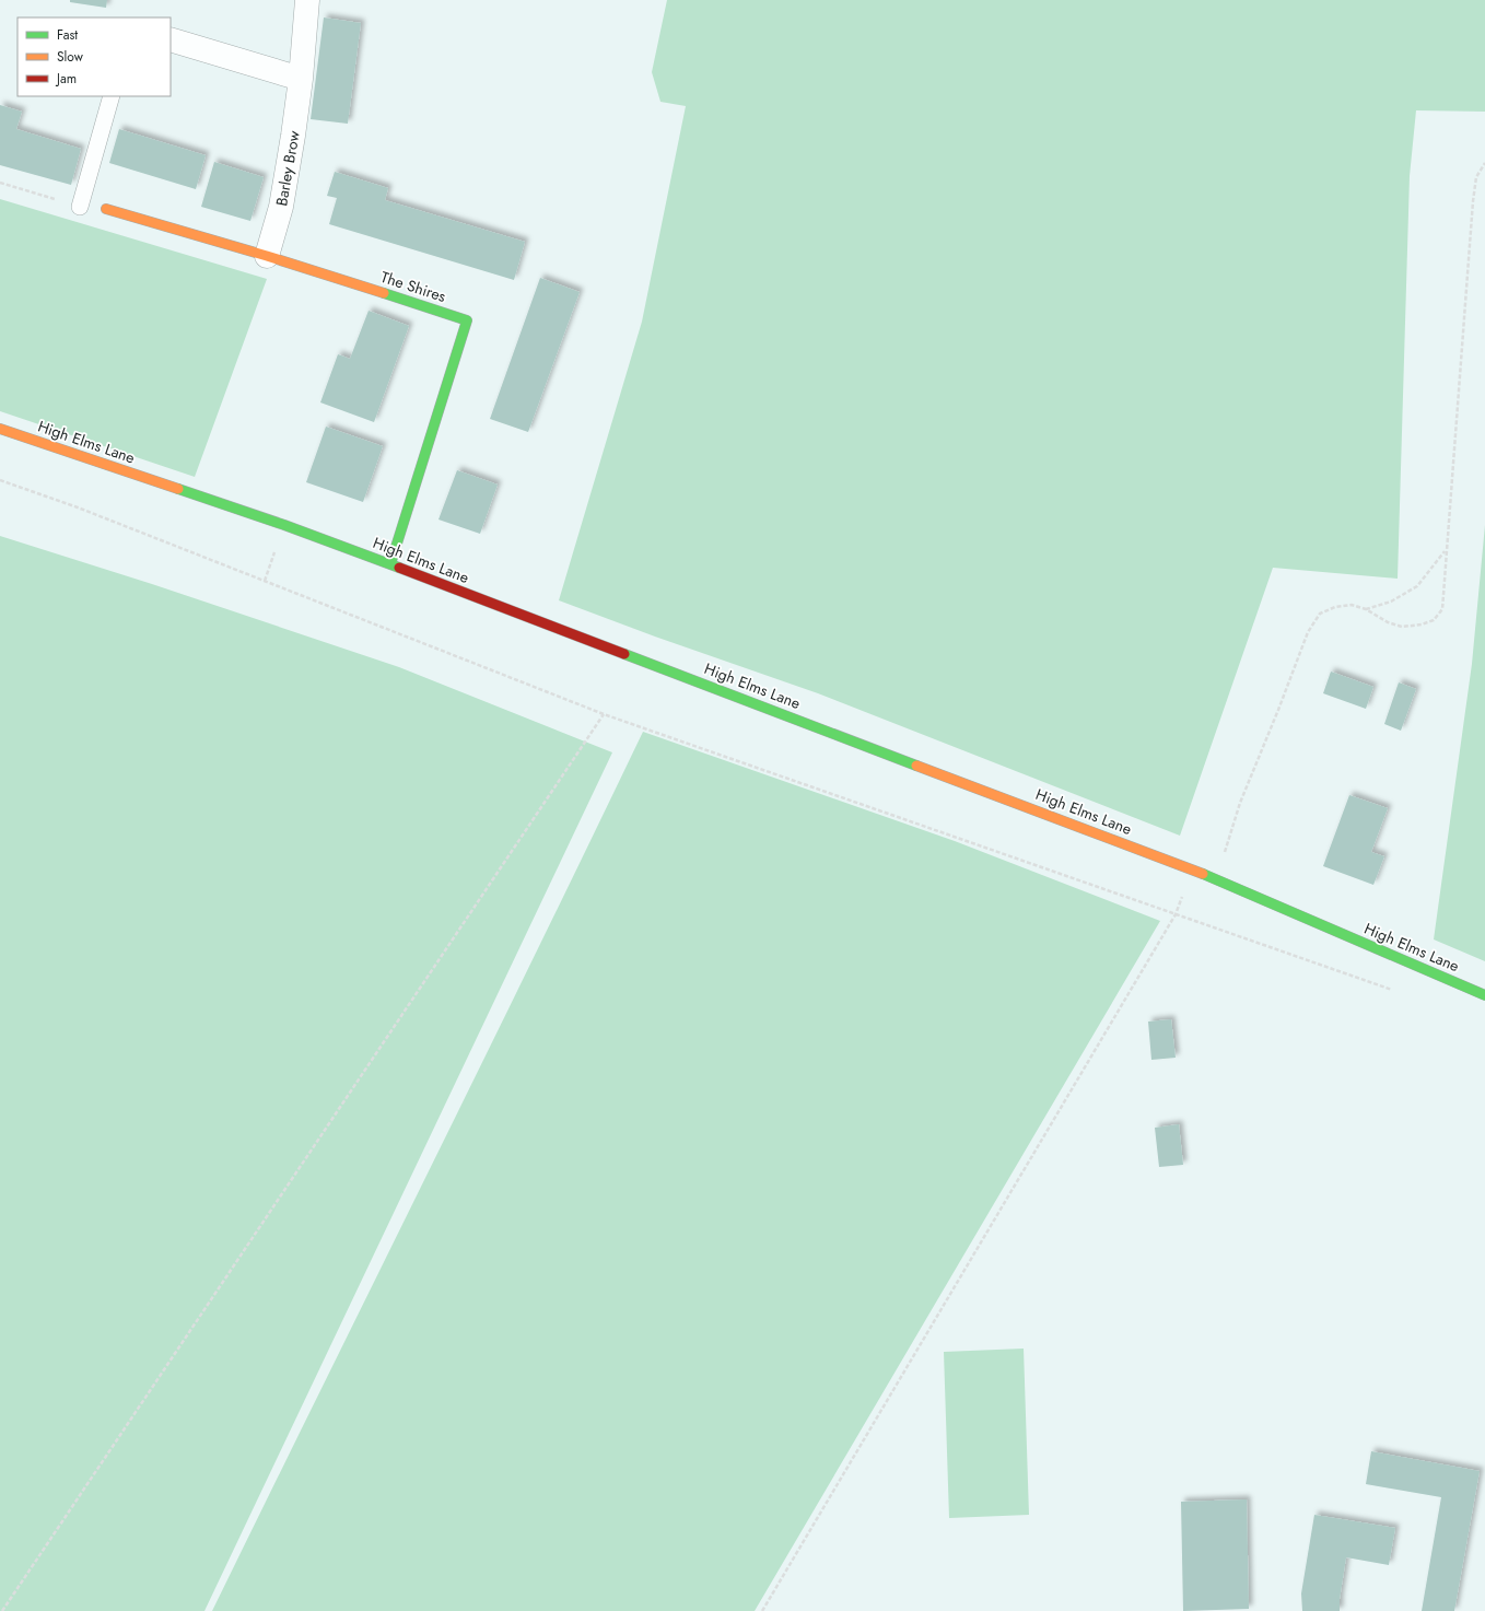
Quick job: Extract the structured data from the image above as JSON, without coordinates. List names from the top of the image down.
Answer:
{
  "streets": {
    "street": ["Barley Brow", "The Shires", "High Elms Lane"]
  },
  "crossings": [
    ["Barley Brow", "The Shires"],
    ["The Shires", "High Elms Lane"]
  ],
  "legend": ["Fast", "Slow", "Jam"]
}
